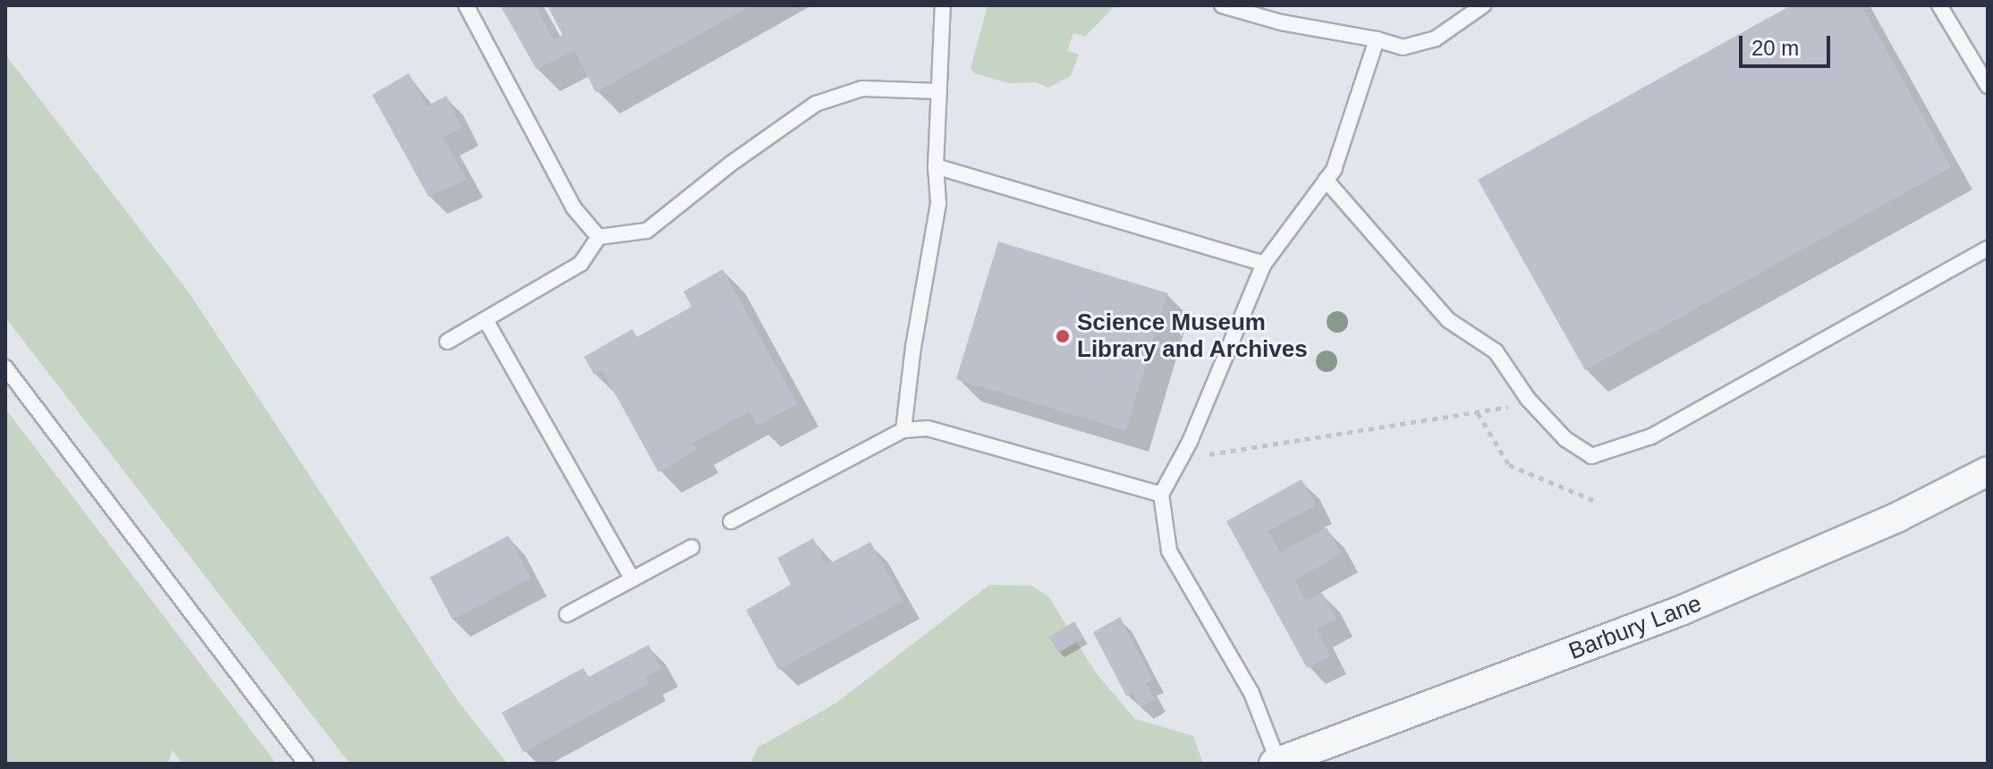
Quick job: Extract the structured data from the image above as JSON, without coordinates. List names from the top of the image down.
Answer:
{
  "streets": {
    "street": ["Barbury Lane"]
  },
  "places": ["Science Museum Library and Archives"],
  "scale_bar": "20 m"
}
